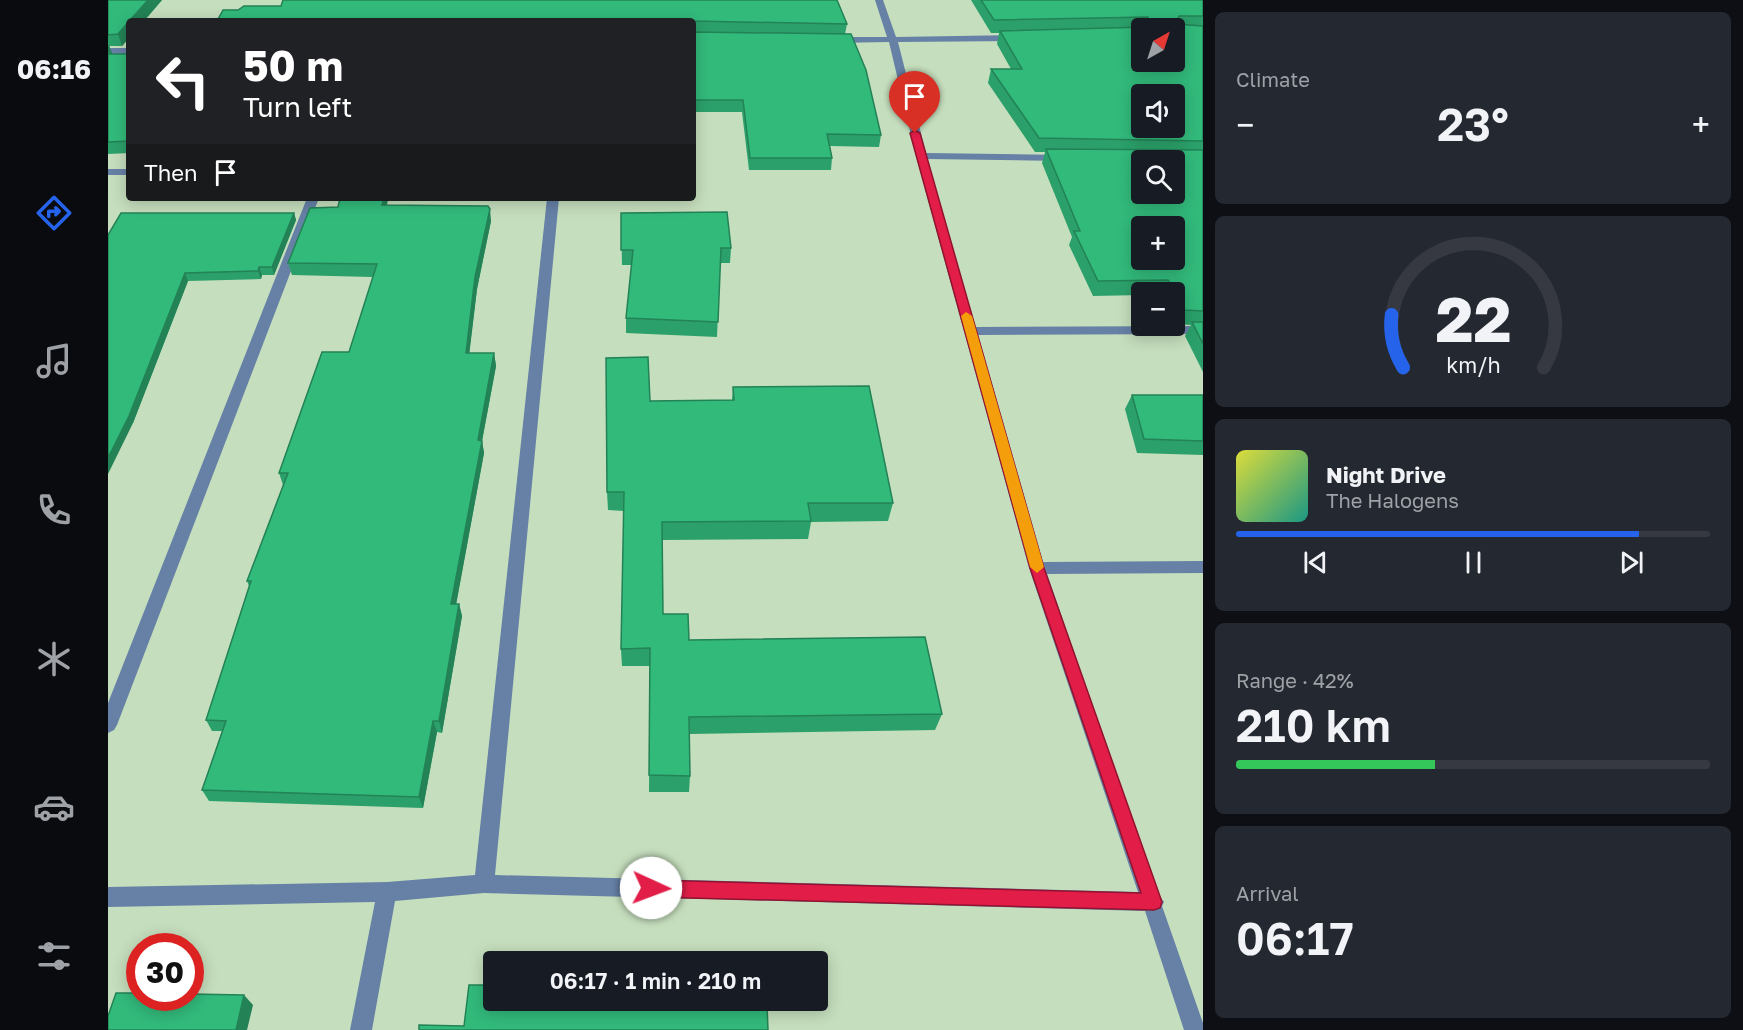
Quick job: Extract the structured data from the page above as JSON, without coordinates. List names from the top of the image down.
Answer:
{
  "north": "top right",
  "page": {
    "tabs": "06:16",
    "tile": [
      "Climate",
      ["Range · 42%", "210 km"],
      ["Arrival", "06:17"]
    ],
    "map_buttons": ["+", "−"],
    "turn": ["50 m", "Turn left"],
    "heat": ["−", "23°", "+"],
    "then": "Then",
    "song": ["Night Drive", "The Halogens"],
    "limit": "30",
    "trip": "06:17 · 1 min · 210 m",
    "gauge": ["22", "km/h"]
  }
}
